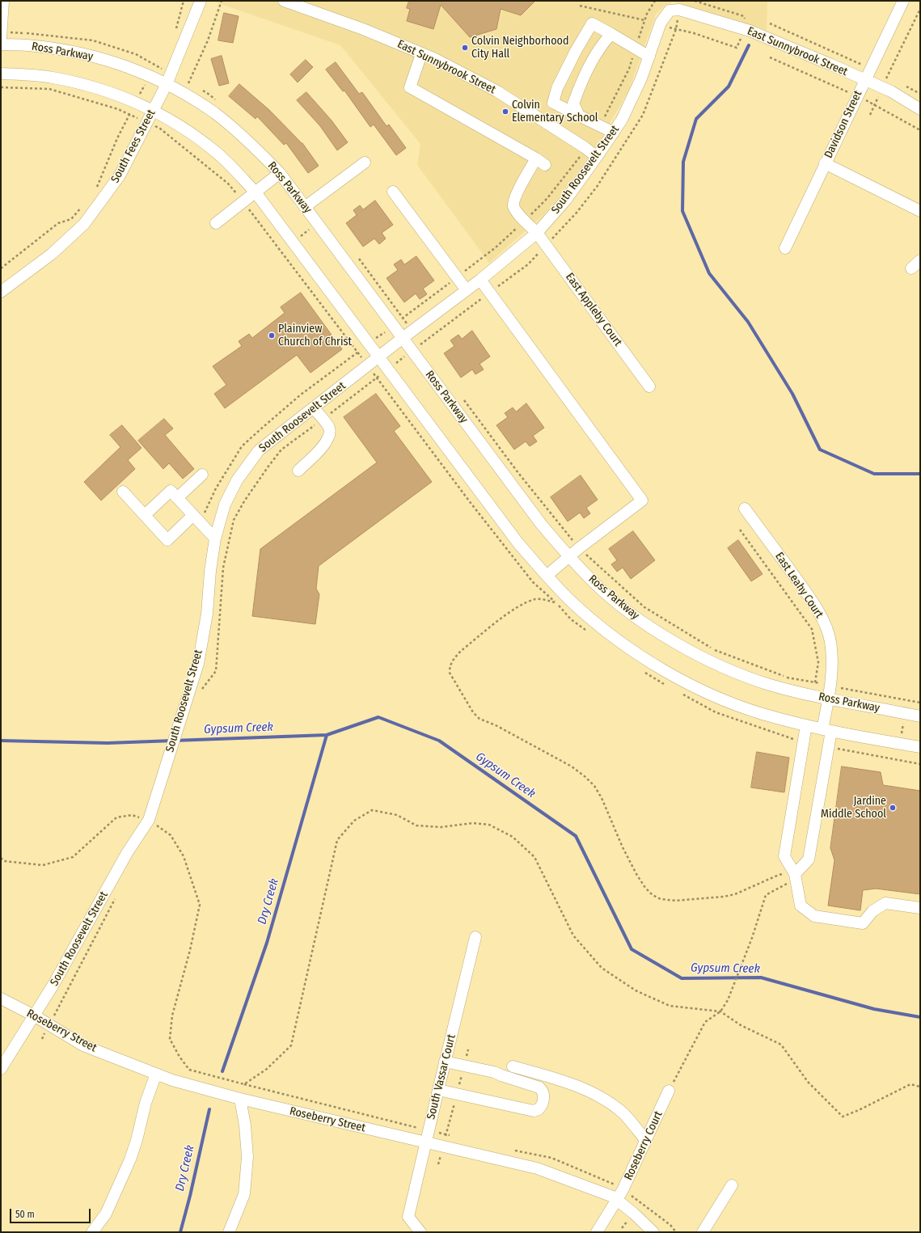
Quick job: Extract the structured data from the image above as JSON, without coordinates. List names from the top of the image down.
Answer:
{
  "streets": {
    "street": [
      "Ross Parkway",
      "East Sunnybrook Street",
      "Davidson Street",
      "South Fees Street",
      "South Roosevelt Street",
      "East Appleby Court",
      "East Leahy Court",
      "Roseberry Street",
      "South Vassar Court",
      "Roseberry Court"
    ]
  },
  "crossings": [
    ["Ross Parkway", "South Fees Street"],
    ["Ross Parkway", "South Roosevelt Street"],
    ["Ross Parkway", "East Leahy Court"],
    ["East Sunnybrook Street", "Davidson Street"],
    ["East Sunnybrook Street", "South Roosevelt Street"],
    ["East Sunnybrook Street", "East Appleby Court"],
    ["South Roosevelt Street", "East Appleby Court"],
    ["South Roosevelt Street", "Roseberry Street"],
    ["Roseberry Street", "South Vassar Court"],
    ["Roseberry Street", "Roseberry Court"]
  ],
  "water": ["Gypsum Creek", "Dry Creek"],
  "places": [
    "Colvin Neighborhood City Hall",
    "Colvin Elementary School",
    "Plainview Church of Christ",
    "Jardine Middle School"
  ],
  "scale_bar": "50 m"
}
